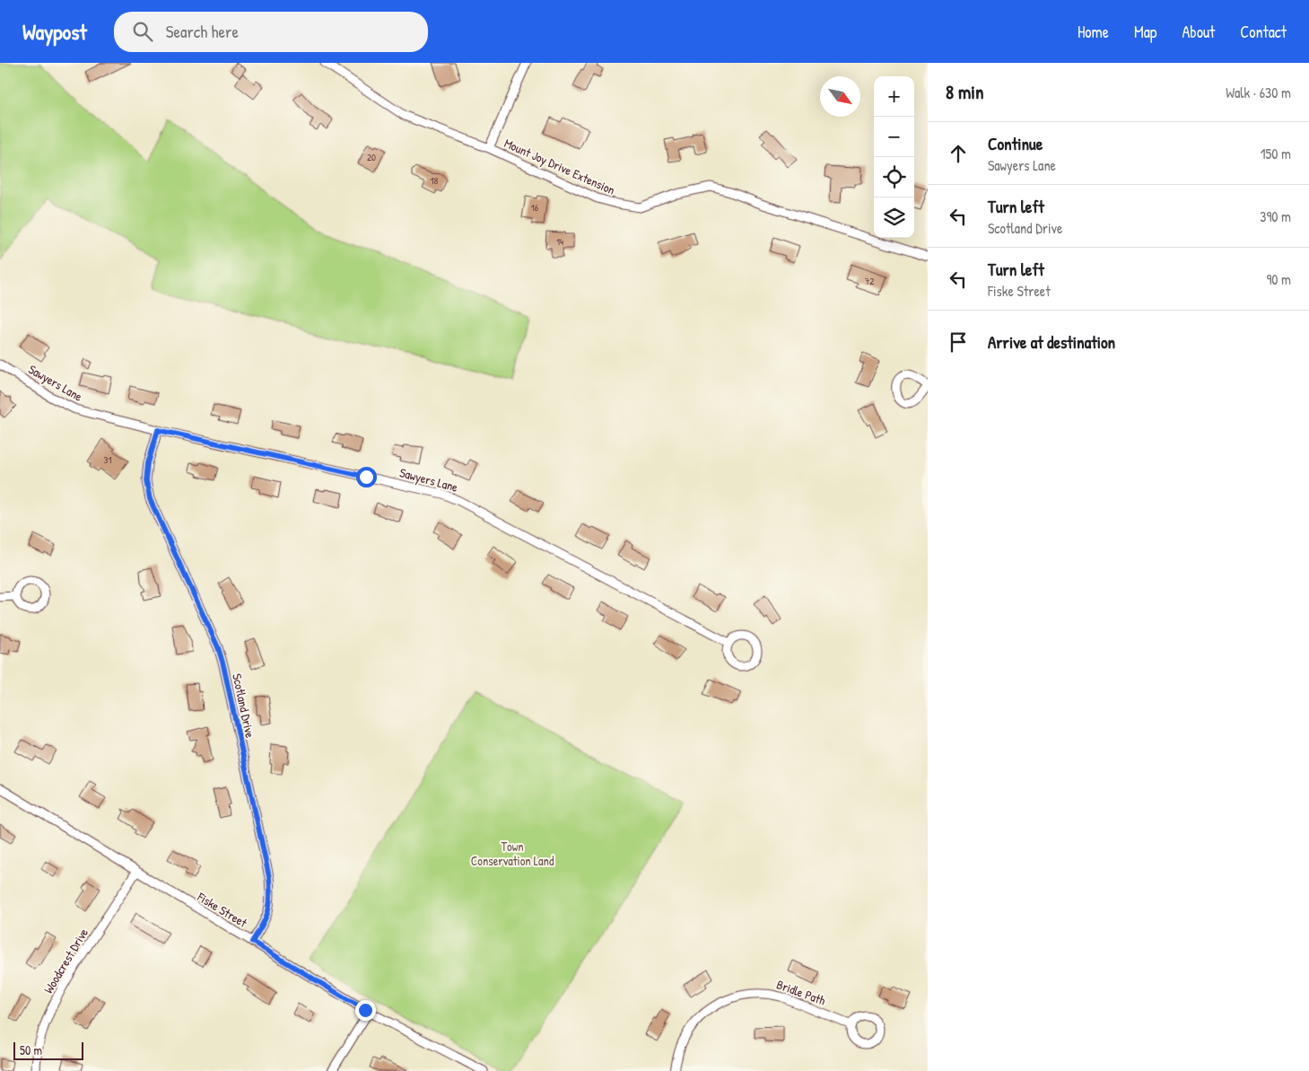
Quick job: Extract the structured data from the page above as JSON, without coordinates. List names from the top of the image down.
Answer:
{
  "streets": {
    "street": [
      "Mount Joy Drive Extension",
      "Sawyers Lane",
      "Scotland Drive",
      "Fiske Street",
      "Woodcrest Drive",
      "Bridle Path"
    ]
  },
  "crossings": [
    ["Sawyers Lane", "Scotland Drive"],
    ["Scotland Drive", "Fiske Street"],
    ["Fiske Street", "Woodcrest Drive"]
  ],
  "parks": ["Town Conservation Land"],
  "house_numbers": [
    "20",
    "18",
    "16",
    "14",
    "72",
    "31"
  ],
  "scale_bar": "50 m",
  "north": "bottom right",
  "page": {
    "header": "Waypost",
    "search": "Search here",
    "nav": [
      "Home",
      "Map",
      "About",
      "Contact"
    ],
    "heading": ["8 min", "Walk · 630 m"],
    "map_buttons": ["+", "−"],
    "list": [
      ["Continue", "Sawyers Lane", "150 m"],
      ["Turn left", "Scotland Drive", "390 m"],
      ["Turn left", "Fiske Street", "90 m"],
      "Arrive at destination"
    ],
    "scale": "50 m"
  }
}
